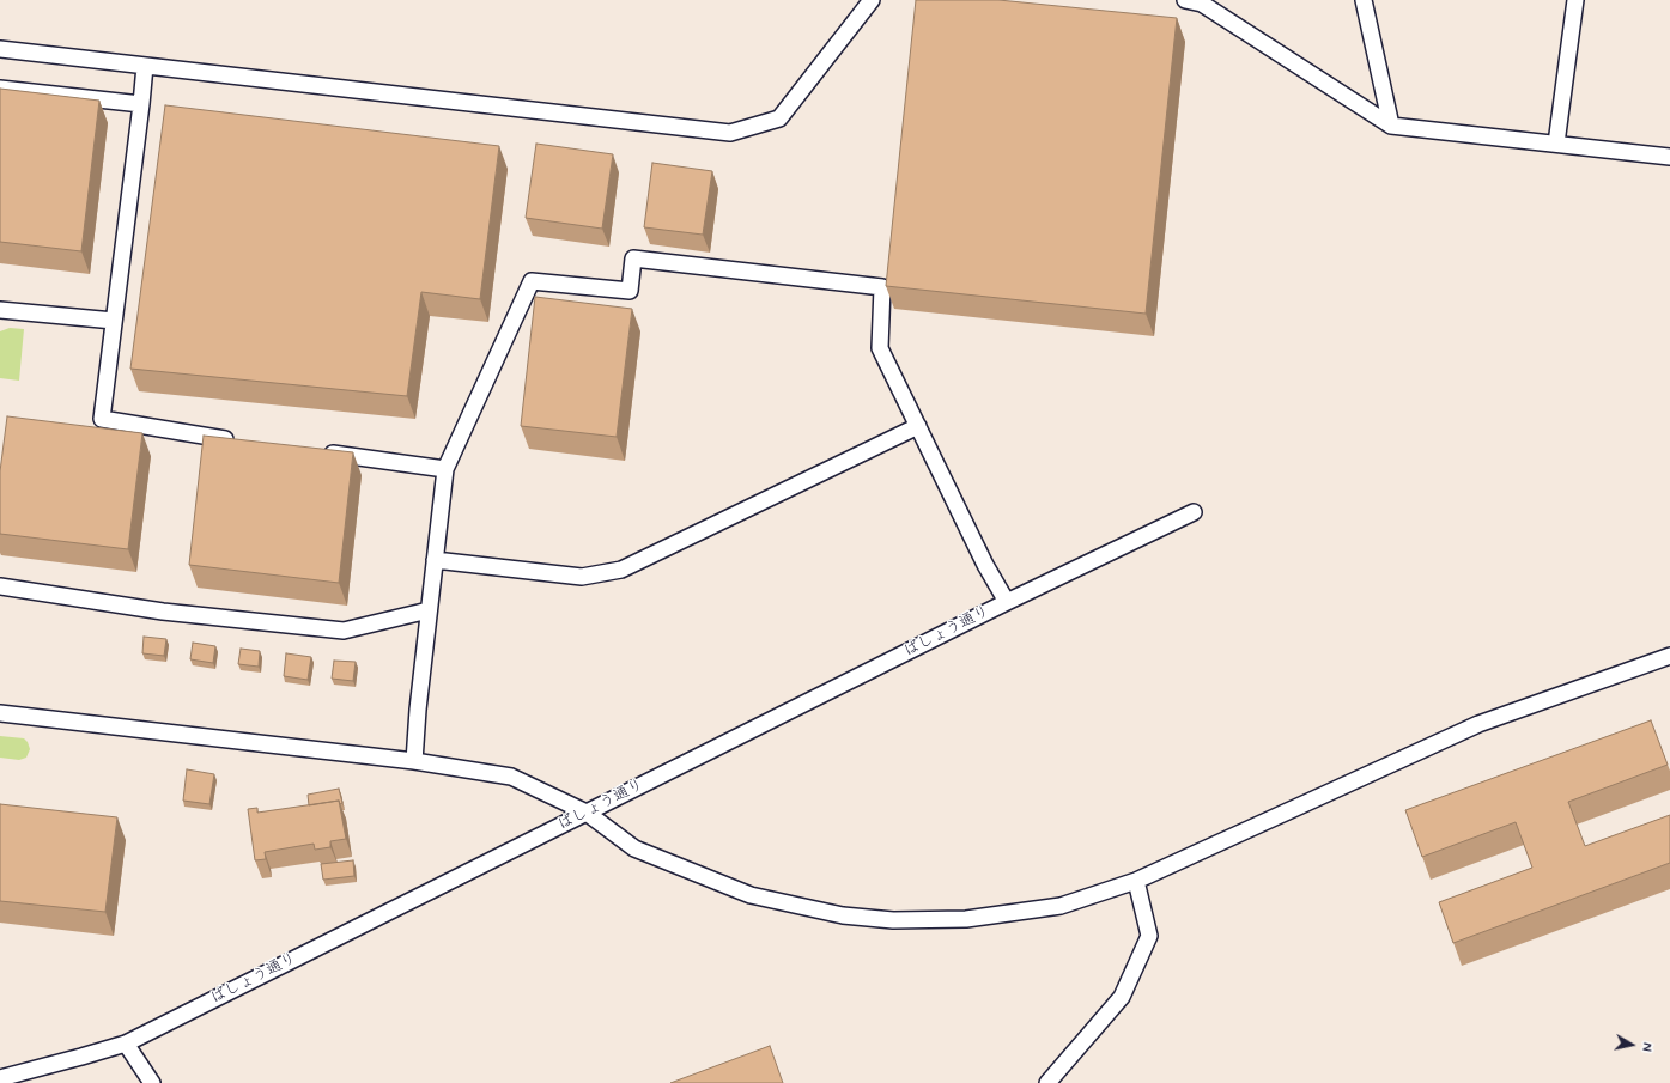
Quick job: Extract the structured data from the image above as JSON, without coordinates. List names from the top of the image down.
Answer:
{
  "streets": {
    "lane": ["ばしょう通り"]
  },
  "north": "right"
}
